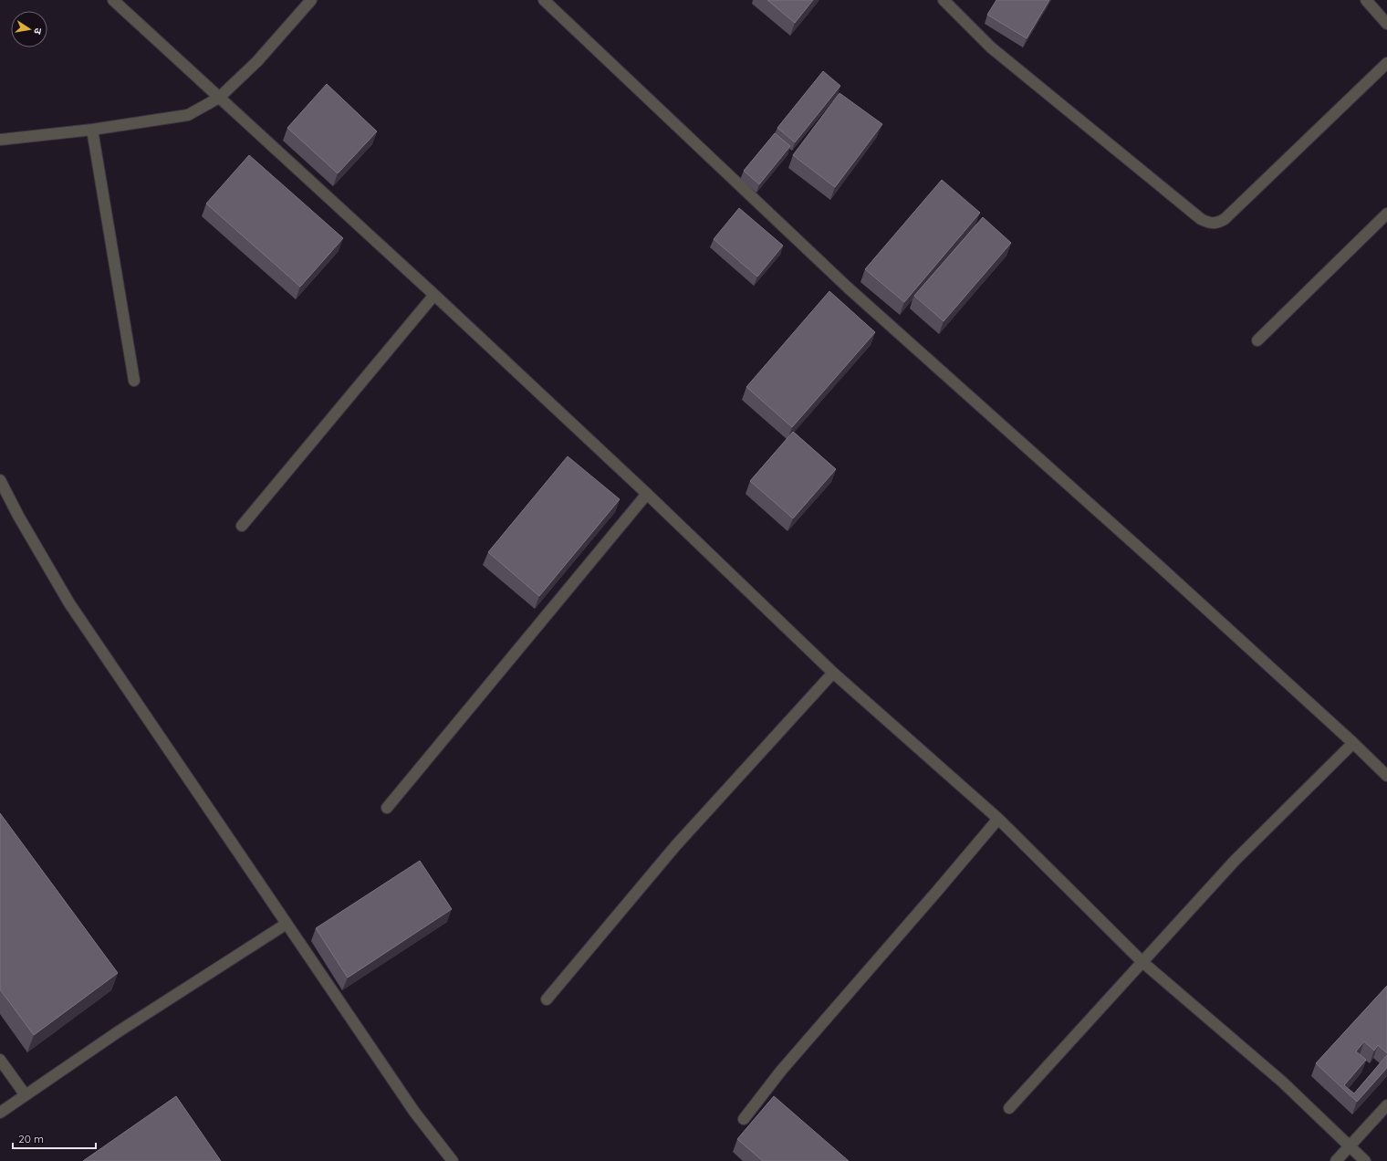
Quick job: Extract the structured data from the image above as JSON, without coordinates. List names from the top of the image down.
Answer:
{
  "scale_bar": "20 m",
  "north": "right"
}
